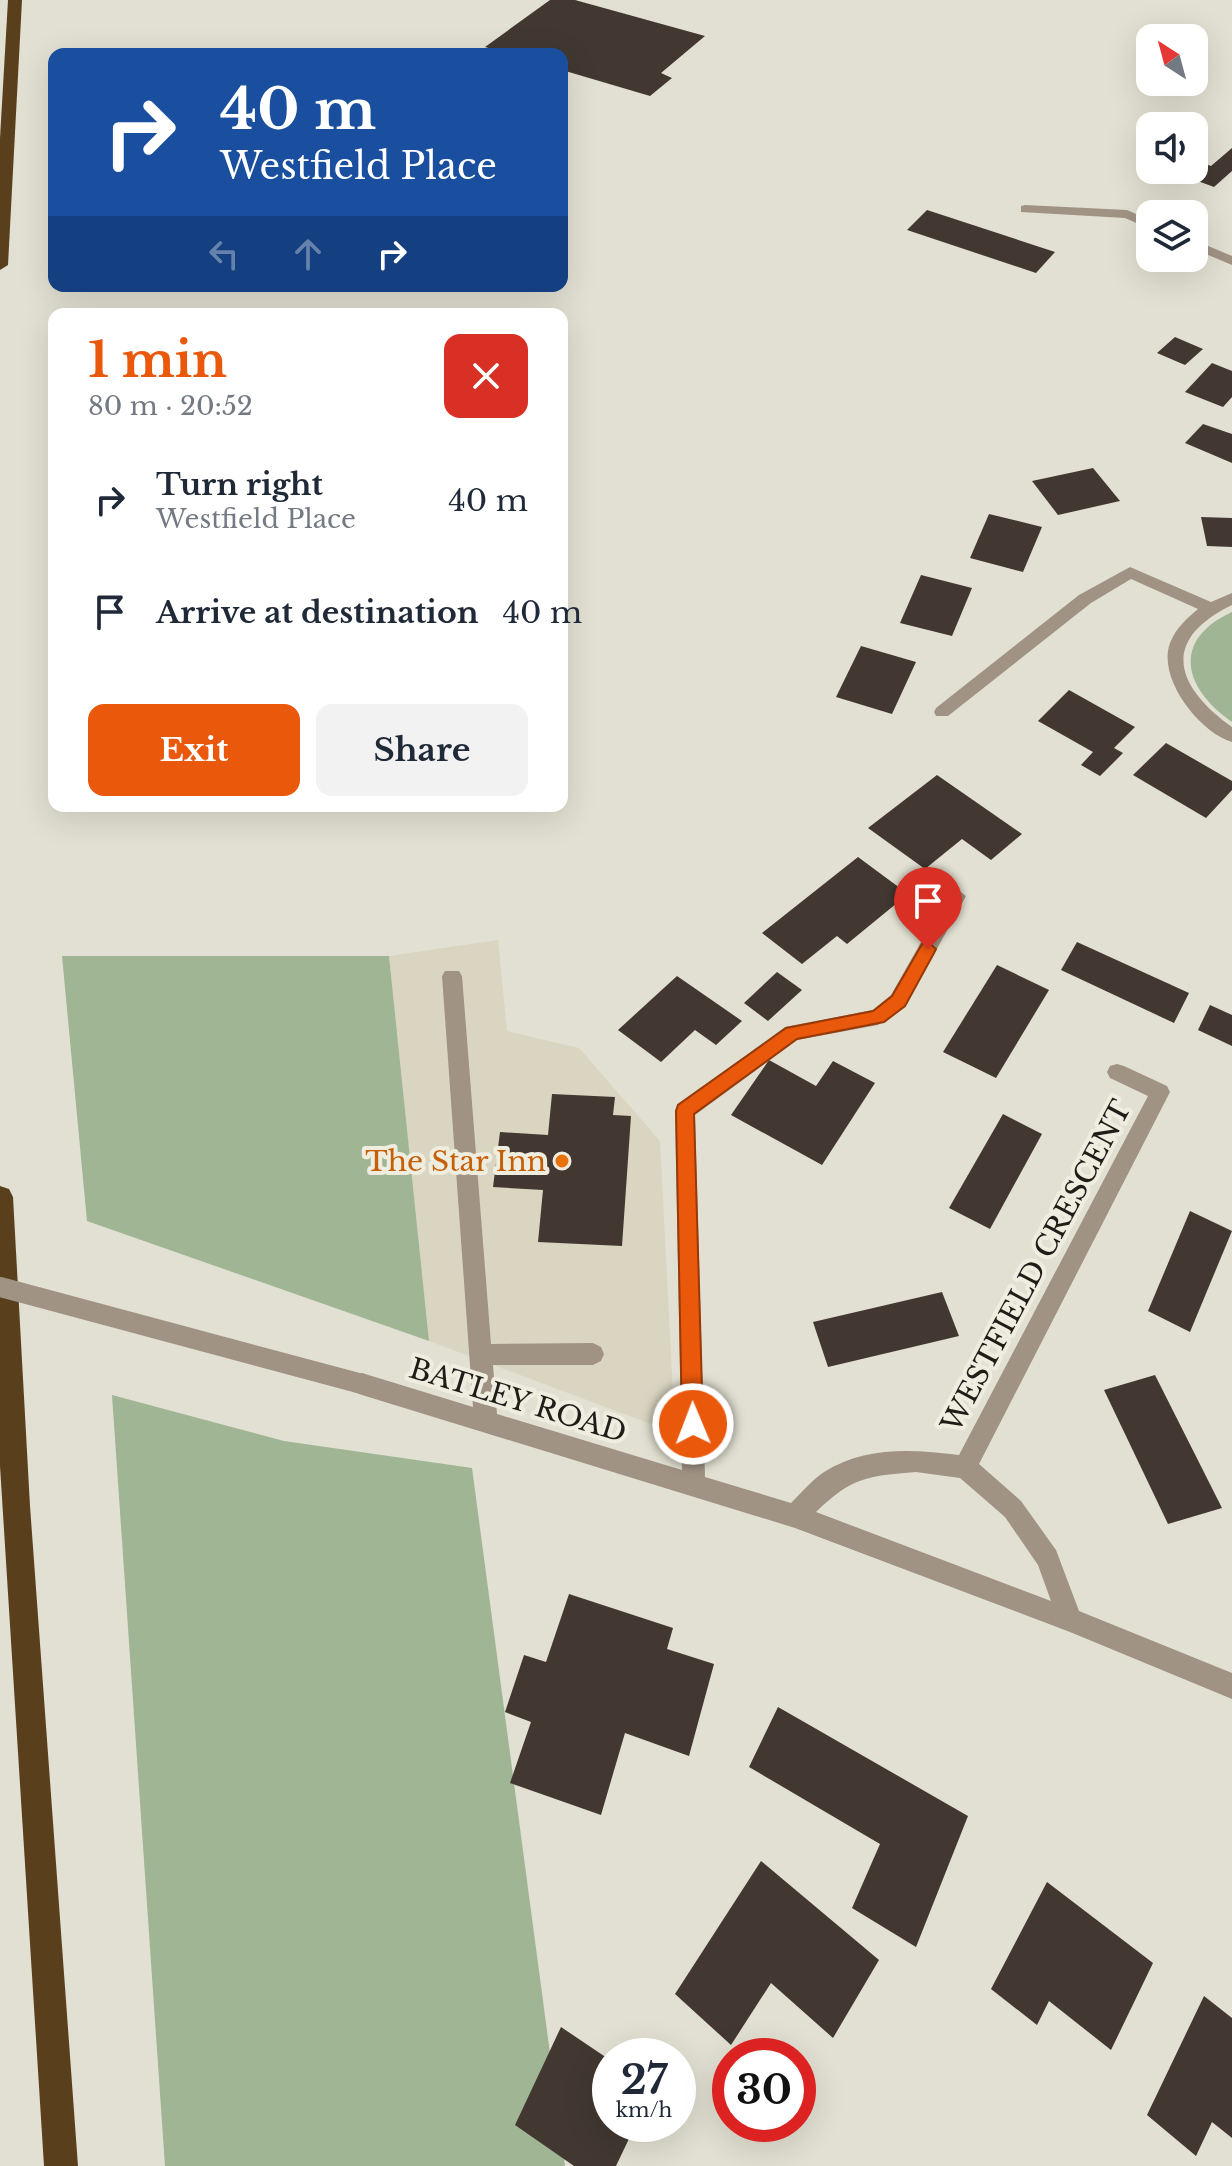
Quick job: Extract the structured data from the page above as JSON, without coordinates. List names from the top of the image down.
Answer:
{
  "streets": {
    "street": ["WESTFIELD CRESCENT", "BATLEY ROAD"]
  },
  "crossings": [
    ["WESTFIELD CRESCENT", "BATLEY ROAD"]
  ],
  "places": ["The Star Inn"],
  "north": "top left",
  "page": {
    "turn": ["40 m", "Westfield Place"],
    "heading": ["1 min", "80 m · 20:52"],
    "list": [
      {
        "name": "Turn right",
        "note": "Westfield Place",
        "value": "40 m"
      },
      {
        "name": "Arrive at destination",
        "value": "40 m"
      }
    ],
    "buttons": ["Exit", "Share"],
    "speed": "27 km/h",
    "limit": "30"
  }
}
